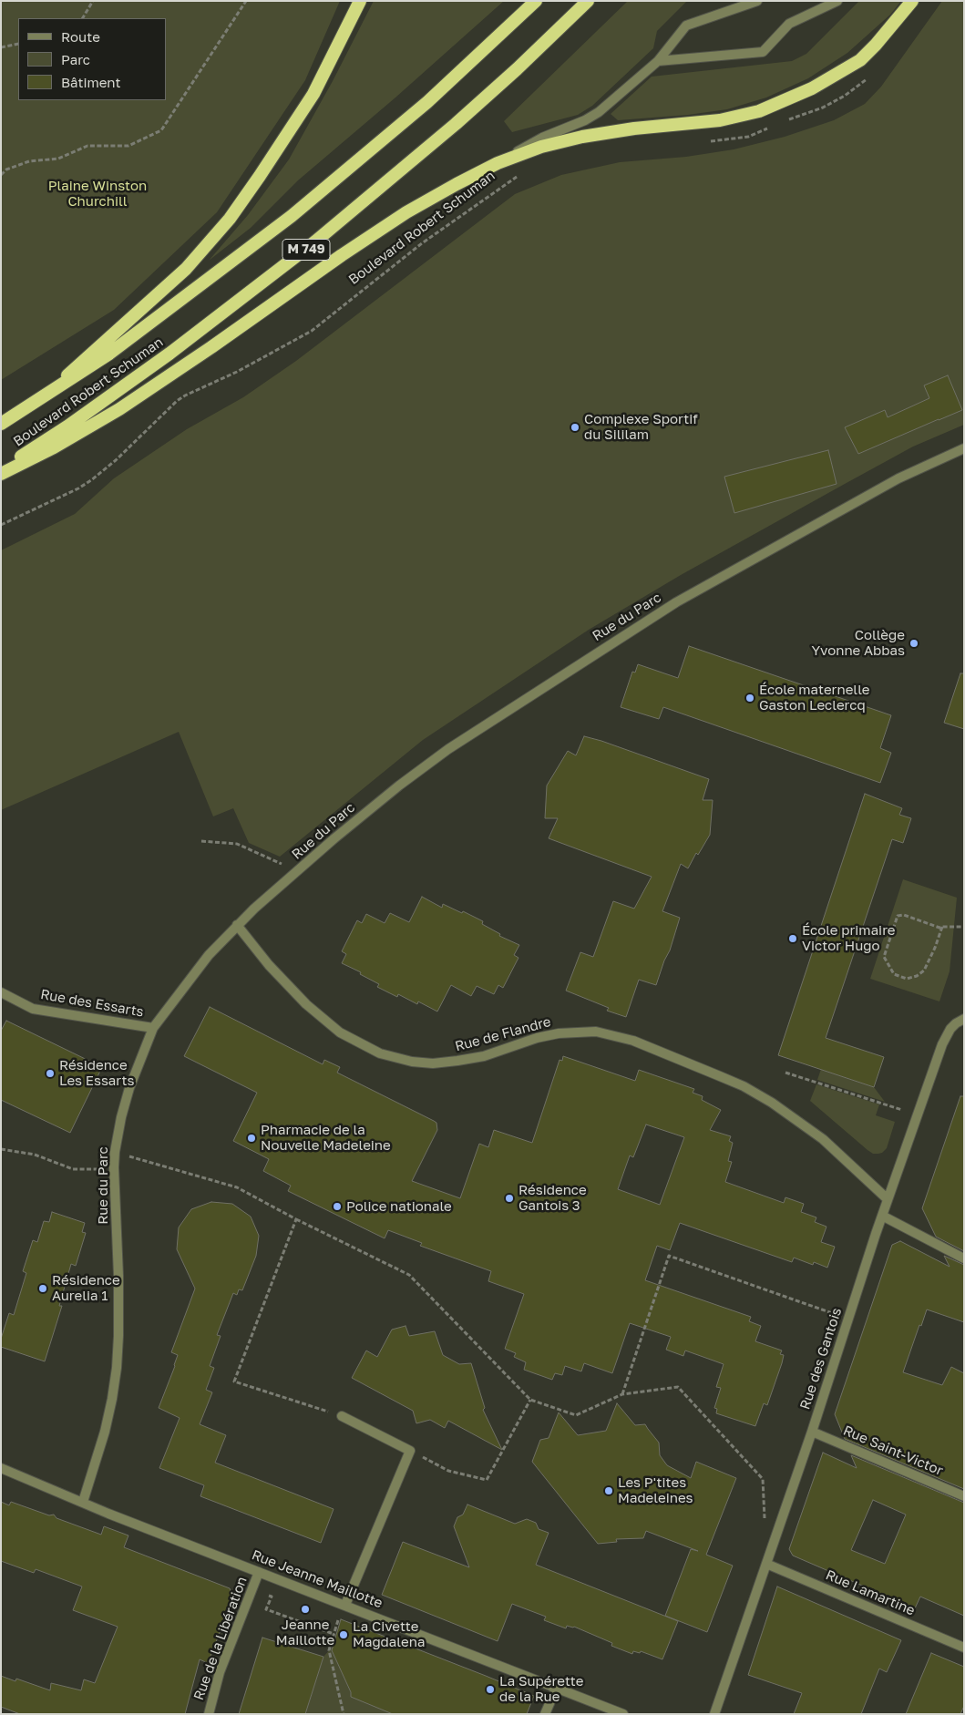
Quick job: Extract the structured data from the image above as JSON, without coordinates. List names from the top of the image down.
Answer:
{
  "streets": {
    "highway": ["Boulevard Robert Schuman", "M 749"],
    "street": [
      "Rue du Parc",
      "Rue des Essarts",
      "Rue de Flandre",
      "Rue des Gantois",
      "Rue Saint-Victor",
      "Rue Jeanne Maillotte",
      "Rue Lamartine",
      "Rue de la Libération"
    ]
  },
  "crossings": [
    ["Rue du Parc", "Rue des Essarts"],
    ["Rue du Parc", "Rue de Flandre"],
    ["Rue du Parc", "Rue Jeanne Maillotte"],
    ["Rue de Flandre", "Rue des Gantois"],
    ["Rue des Gantois", "Rue Saint-Victor"],
    ["Rue des Gantois", "Rue Lamartine"],
    ["Rue Jeanne Maillotte", "Rue de la Libération"]
  ],
  "parks": ["Plaine Winston Churchill"],
  "places": [
    "Complexe Sportif du Sililam",
    "Collège Yvonne Abbas",
    "École maternelle Gaston Leclercq",
    "École primaire Victor Hugo",
    "Résidence Les Essarts",
    "Pharmacie de la Nouvelle Madeleine",
    "Résidence Gantois 3",
    "Police nationale",
    "Résidence Aurelia 1",
    "Les P'tites Madeleines",
    "Jeanne Maillotte",
    "La Civette Magdalena",
    "La Supérette de la Rue"
  ],
  "legend": ["Route", "Parc", "Bâtiment"]
}
